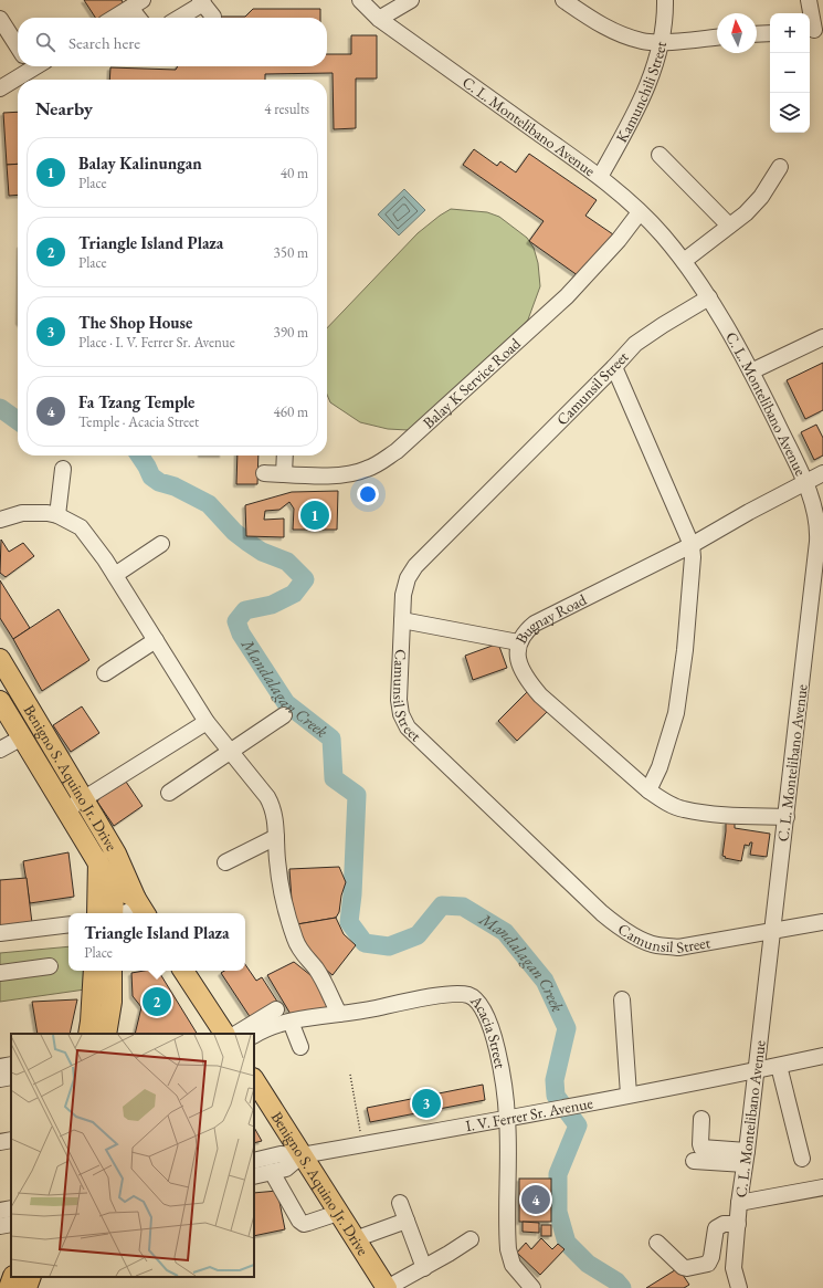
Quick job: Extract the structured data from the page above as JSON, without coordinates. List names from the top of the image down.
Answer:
{
  "streets": {
    "main road": ["Benigno S. Aquino Jr. Drive"],
    "street": [
      "Kamunchili Street",
      "C. L. Montelibano Avenue",
      "Balay K Service Road",
      "Camunsil Street",
      "Bugnay Road",
      "Acacia Street",
      "I. V. Ferrer Sr. Avenue"
    ]
  },
  "crossings": [
    ["Kamunchili Street", "C. L. Montelibano Avenue"],
    ["C. L. Montelibano Avenue", "Balay K Service Road"],
    ["C. L. Montelibano Avenue", "Camunsil Street"],
    ["C. L. Montelibano Avenue", "Bugnay Road"],
    ["C. L. Montelibano Avenue", "I. V. Ferrer Sr. Avenue"],
    ["Benigno S. Aquino Jr. Drive", "I. V. Ferrer Sr. Avenue"],
    ["Acacia Street", "I. V. Ferrer Sr. Avenue"]
  ],
  "water": ["Mandalagan Creek"],
  "north": "top",
  "page": {
    "map_buttons": ["+", "−"],
    "search": "Search here",
    "heading": ["Nearby", "4 results"],
    "list": [
      {
        "mark": "1",
        "name": "Balay Kalinungan",
        "note": "Place",
        "value": "40 m"
      },
      {
        "mark": "2",
        "name": "Triangle Island Plaza",
        "note": "Place",
        "value": "350 m"
      },
      {
        "mark": "3",
        "name": "The Shop House",
        "note": "Place · I. V. Ferrer Sr. Avenue",
        "value": "390 m"
      },
      {
        "mark": "4",
        "name": "Fa Tzang Temple",
        "note": "Temple · Acacia Street",
        "value": "460 m"
      }
    ],
    "pins": [
      "1",
      "2",
      "3",
      "4"
    ],
    "popup": ["Triangle Island Plaza", "Place"]
  }
}
